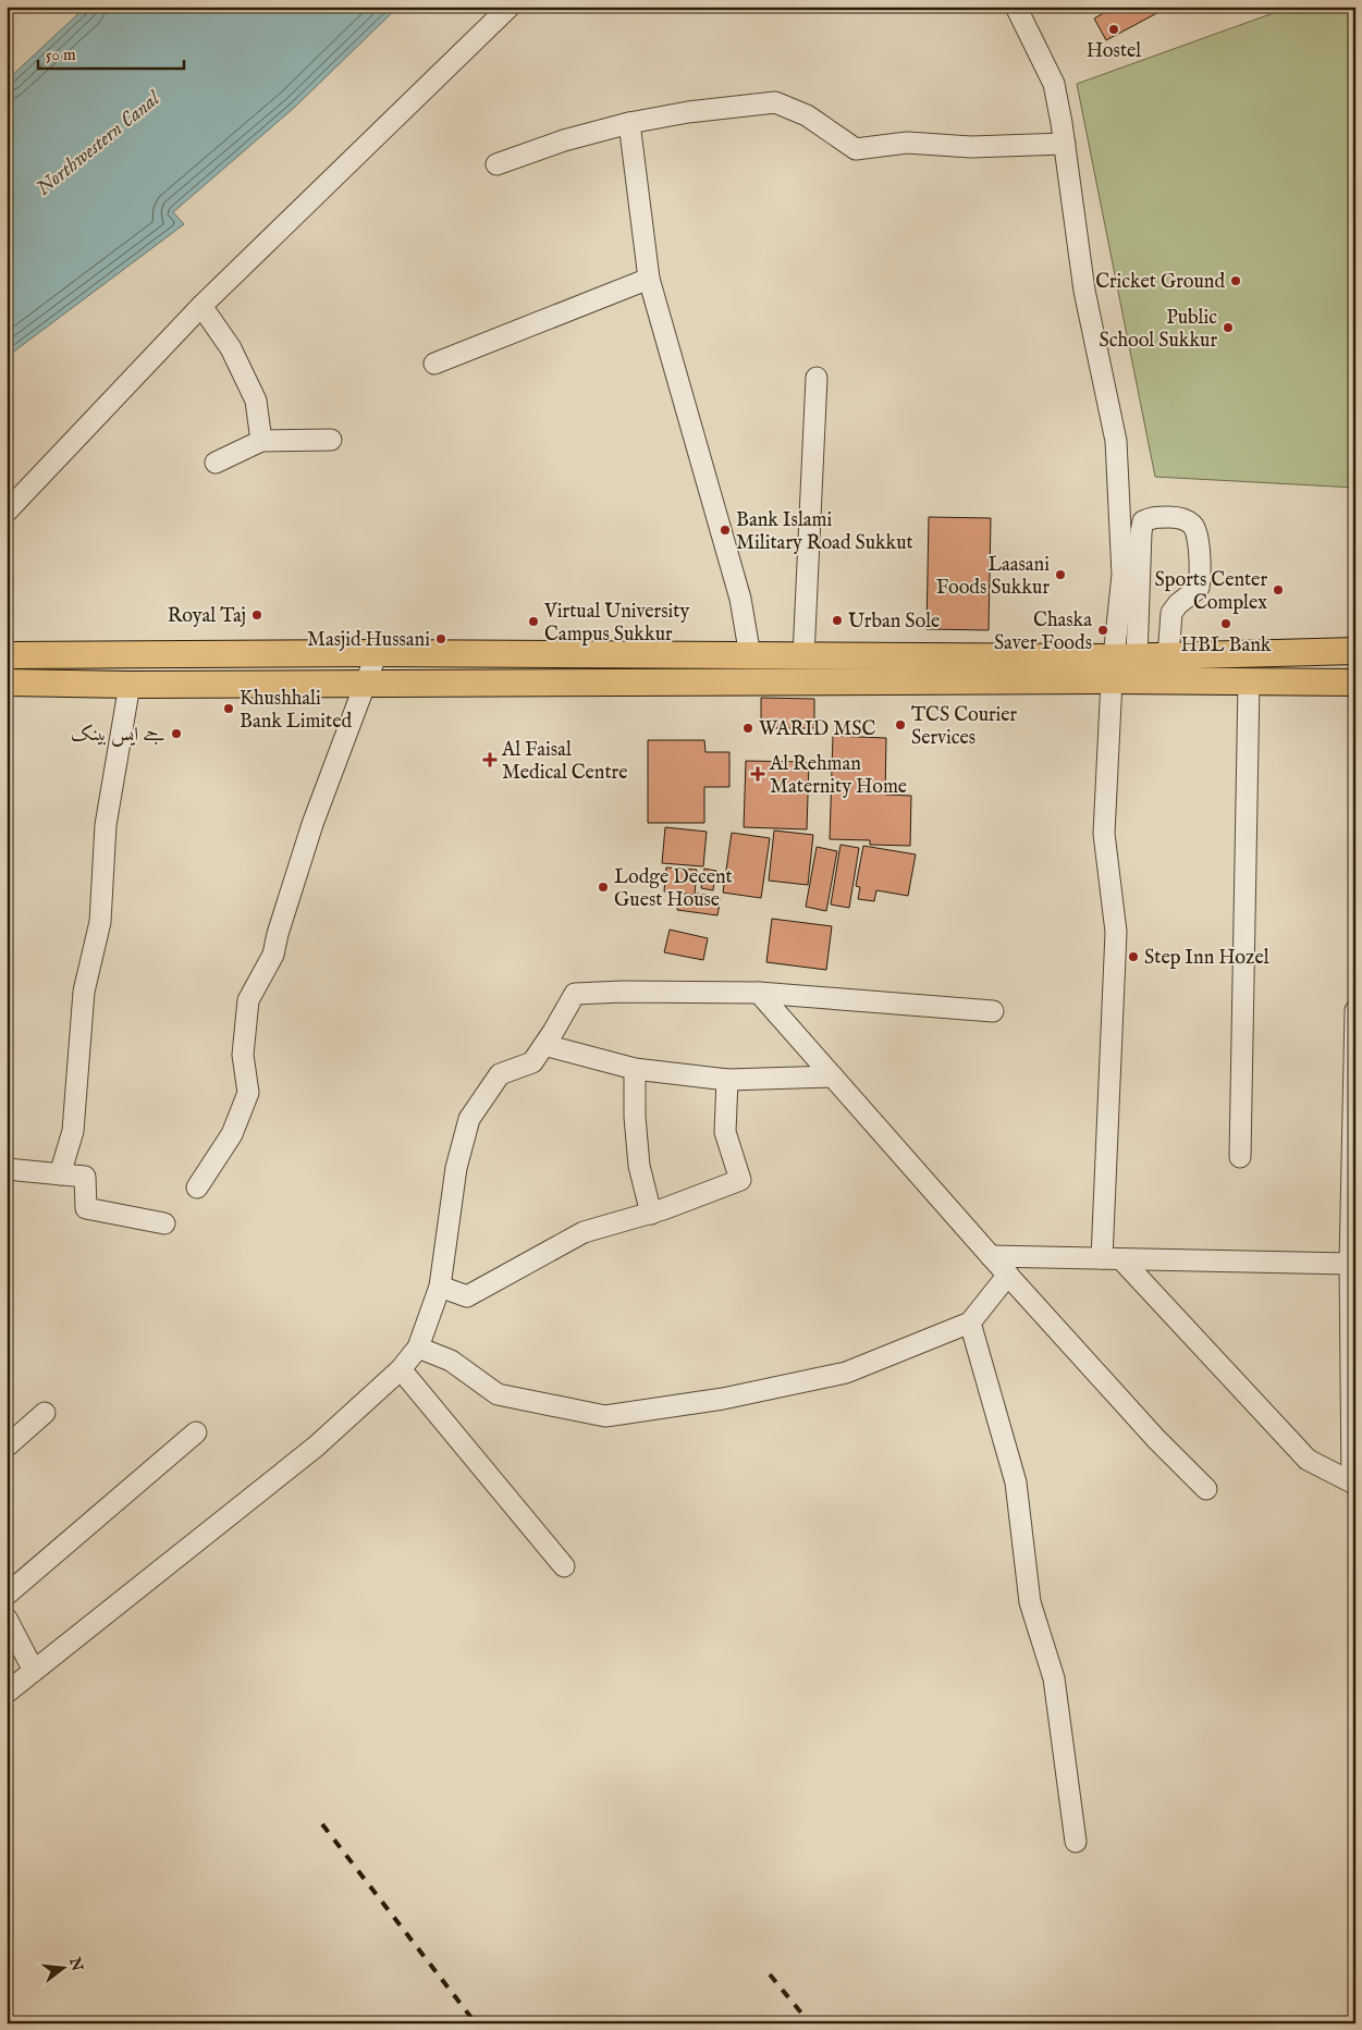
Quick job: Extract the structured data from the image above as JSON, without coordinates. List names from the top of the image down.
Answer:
{
  "water": ["Northwestern Canal"],
  "places": {
    "other": [
      "Hostel",
      "Cricket Ground",
      "Public School Sukkur",
      "Bank Islami Military Road Sukkut",
      "Laasani Foods Sukkur",
      "Sports Center Complex",
      "Royal Taj",
      "Urban Sole",
      "Virtual University Campus Sukkur",
      "HBL Bank",
      "Chaska Saver Foods",
      "Masjid Hussani",
      "Khushhali Bank Limited",
      "TCS Courier Services",
      "WARID MSC",
      "جے ایس بینک",
      "Lodge Decent Guest House",
      "Step Inn Hozel"
    ],
    "health": ["Al Faisal Medical Centre", "Al Rehman Maternity Home"]
  },
  "scale_bar": "50 m",
  "north": "right"
}
